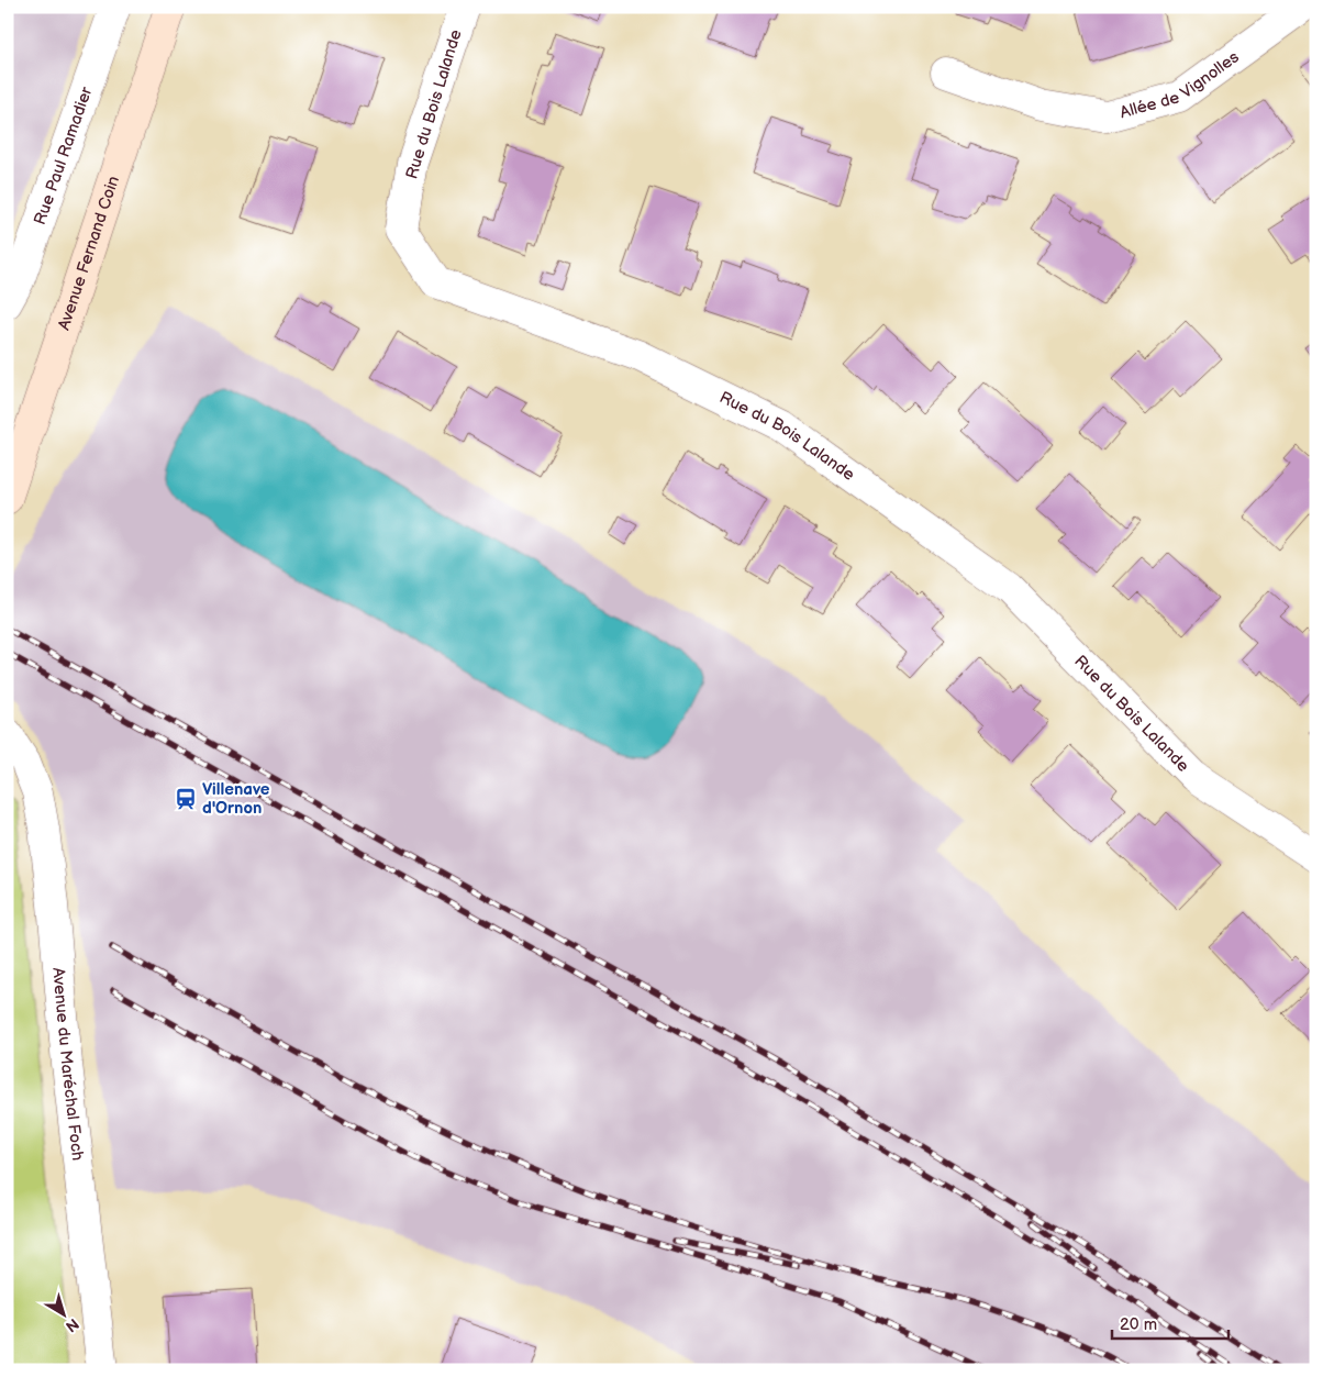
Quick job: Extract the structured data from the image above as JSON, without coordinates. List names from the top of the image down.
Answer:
{
  "streets": {
    "main road": ["Avenue Fernand Coin"],
    "street": [
      "Allée de Vignolles",
      "Rue du Bois Lalande",
      "Rue Paul Ramadier",
      "Avenue du Maréchal Foch"
    ]
  },
  "places": {
    "station": ["Villenave d'Ornon"]
  },
  "scale_bar": "20 m",
  "north": "bottom right"
}
